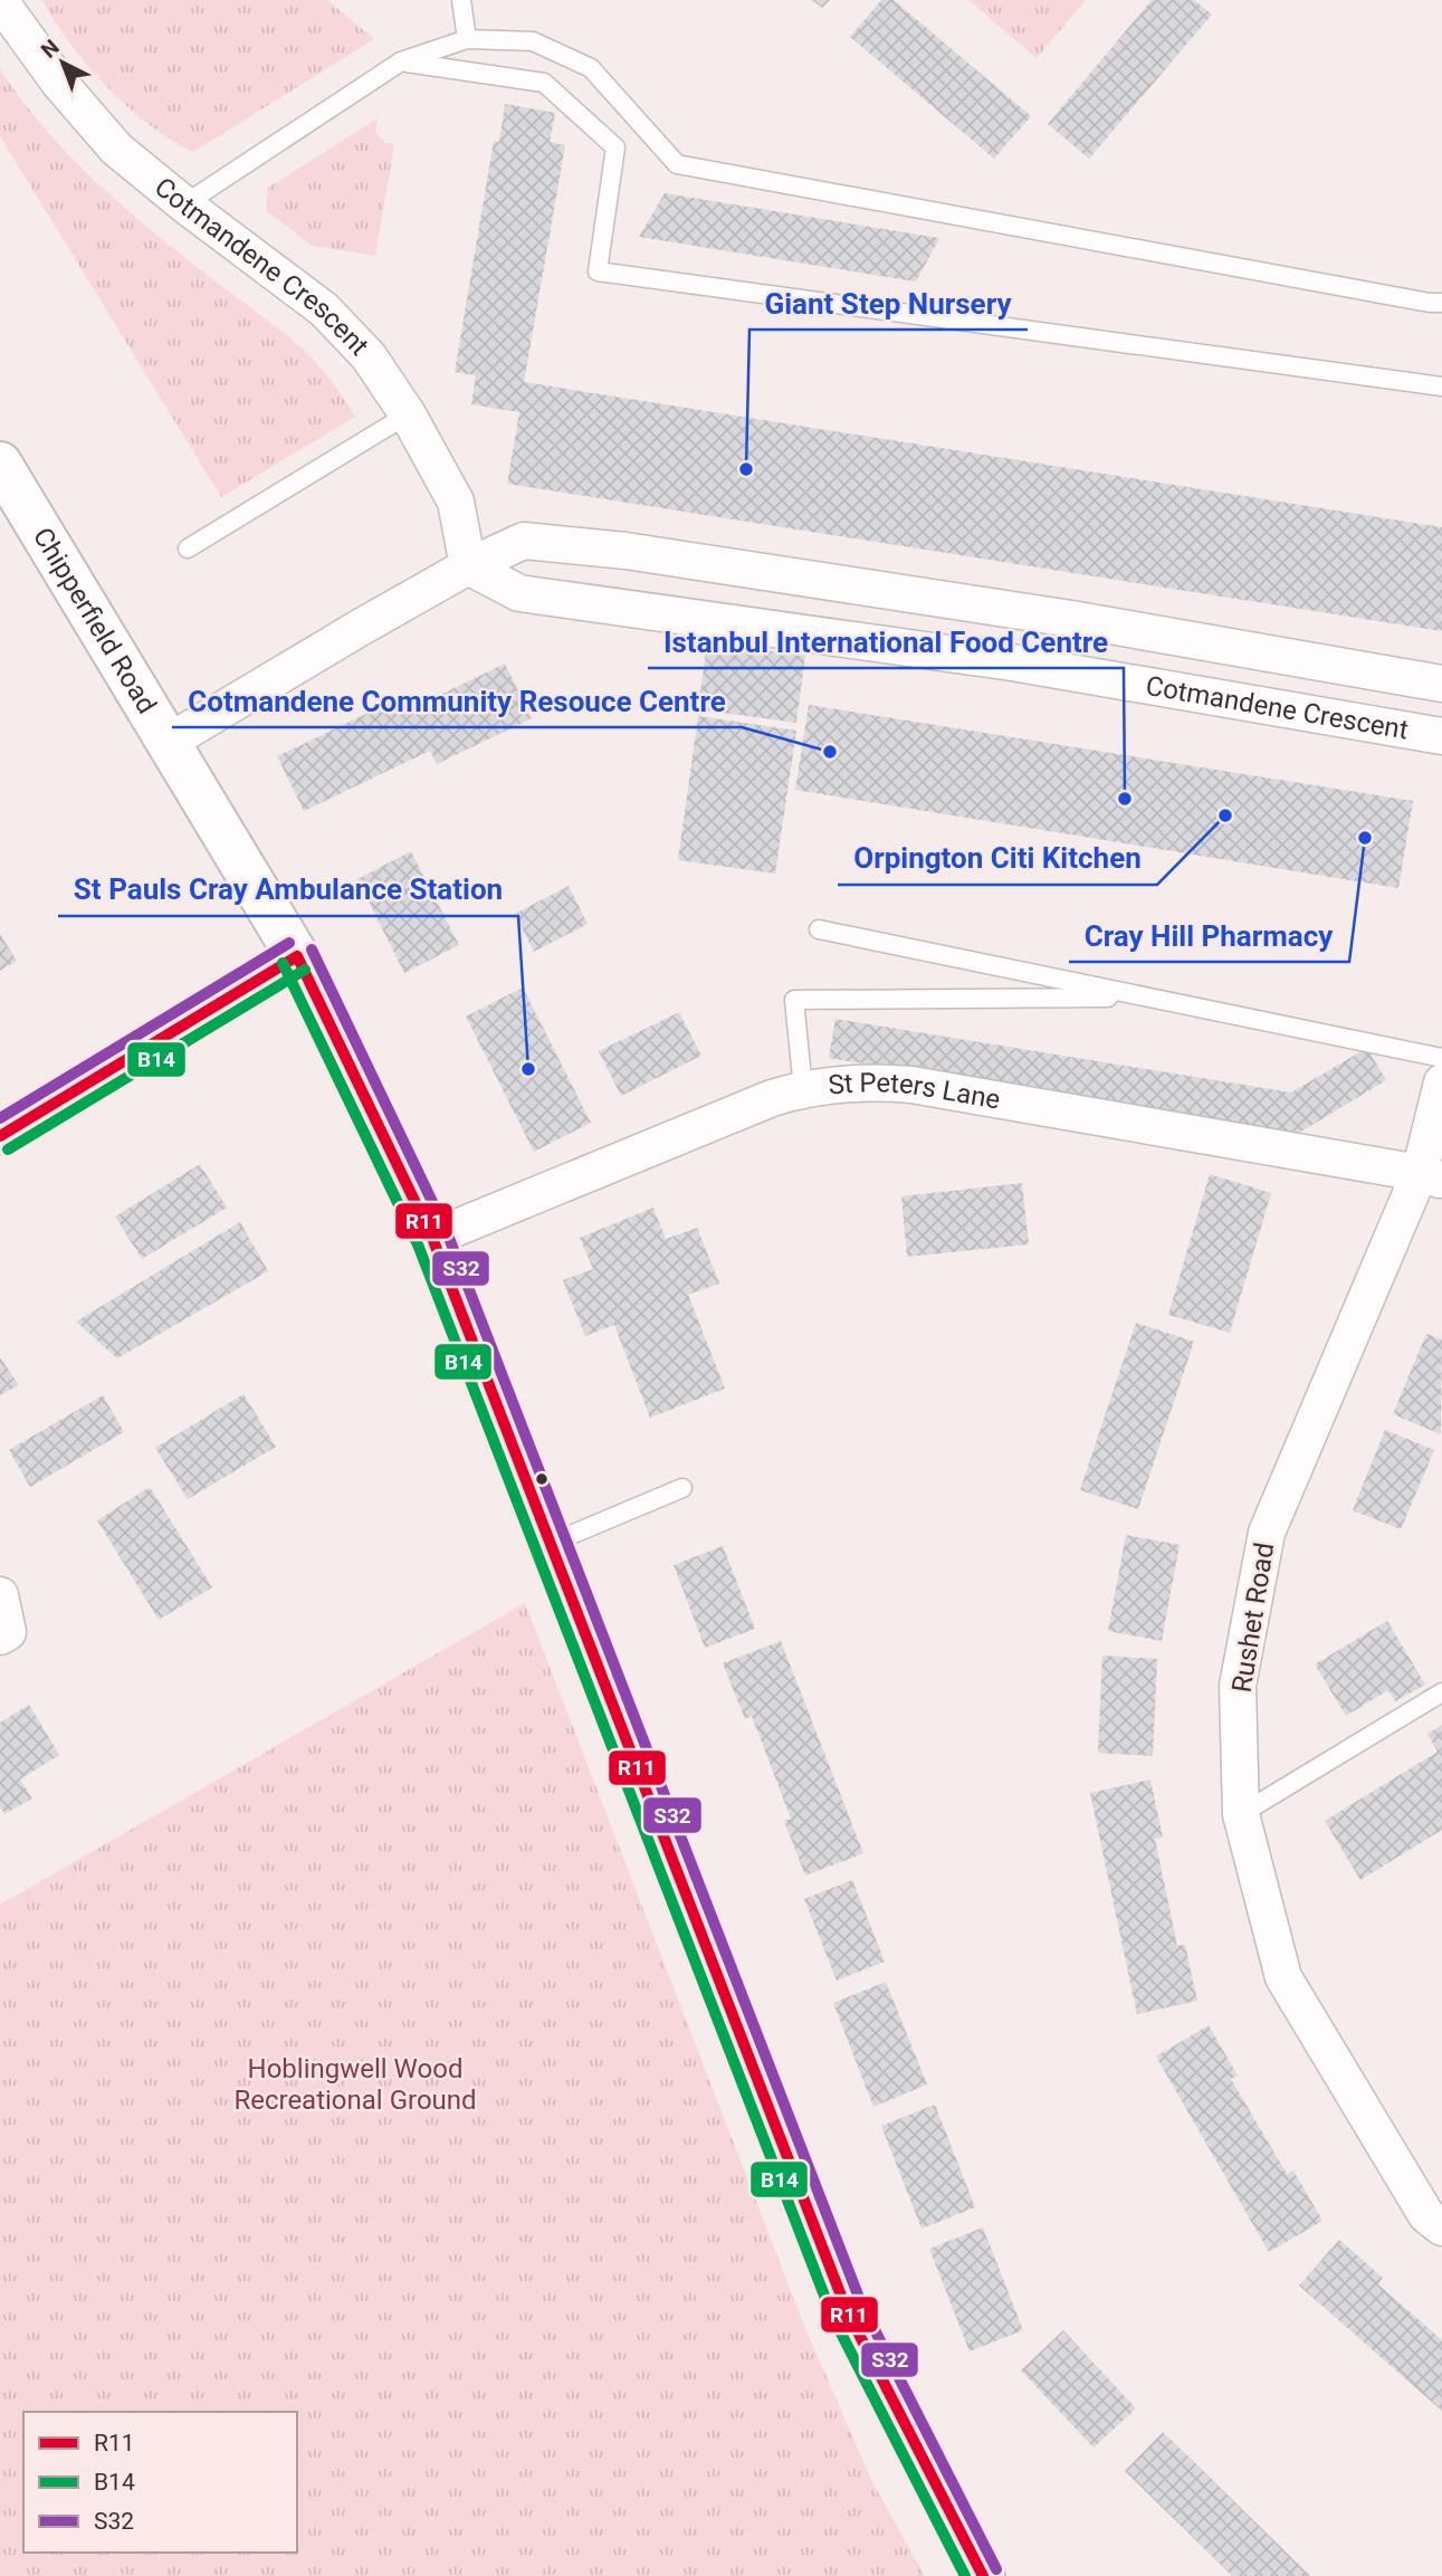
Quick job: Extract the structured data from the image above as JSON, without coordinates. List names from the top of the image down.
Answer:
{
  "streets": {
    "street": [
      "Cotmandene Crescent",
      "Chipperfield Road",
      "St Peters Lane",
      "Rushet Road"
    ]
  },
  "crossings": [
    ["Cotmandene Crescent", "Chipperfield Road"],
    ["Chipperfield Road", "St Peters Lane"],
    ["St Peters Lane", "Rushet Road"]
  ],
  "parks": ["Hoblingwell Wood Recreational Ground"],
  "places": [
    "Giant Step Nursery",
    "Cotmandene Community Resouce Centre",
    "Istanbul International Food Centre",
    "Orpington Citi Kitchen",
    "Cray Hill Pharmacy",
    "St Pauls Cray Ambulance Station"
  ],
  "lines": ["transit line S32", "transit line R11", "transit line B14"],
  "legend": ["R11", "B14", "S32"],
  "north": "top left"
}
